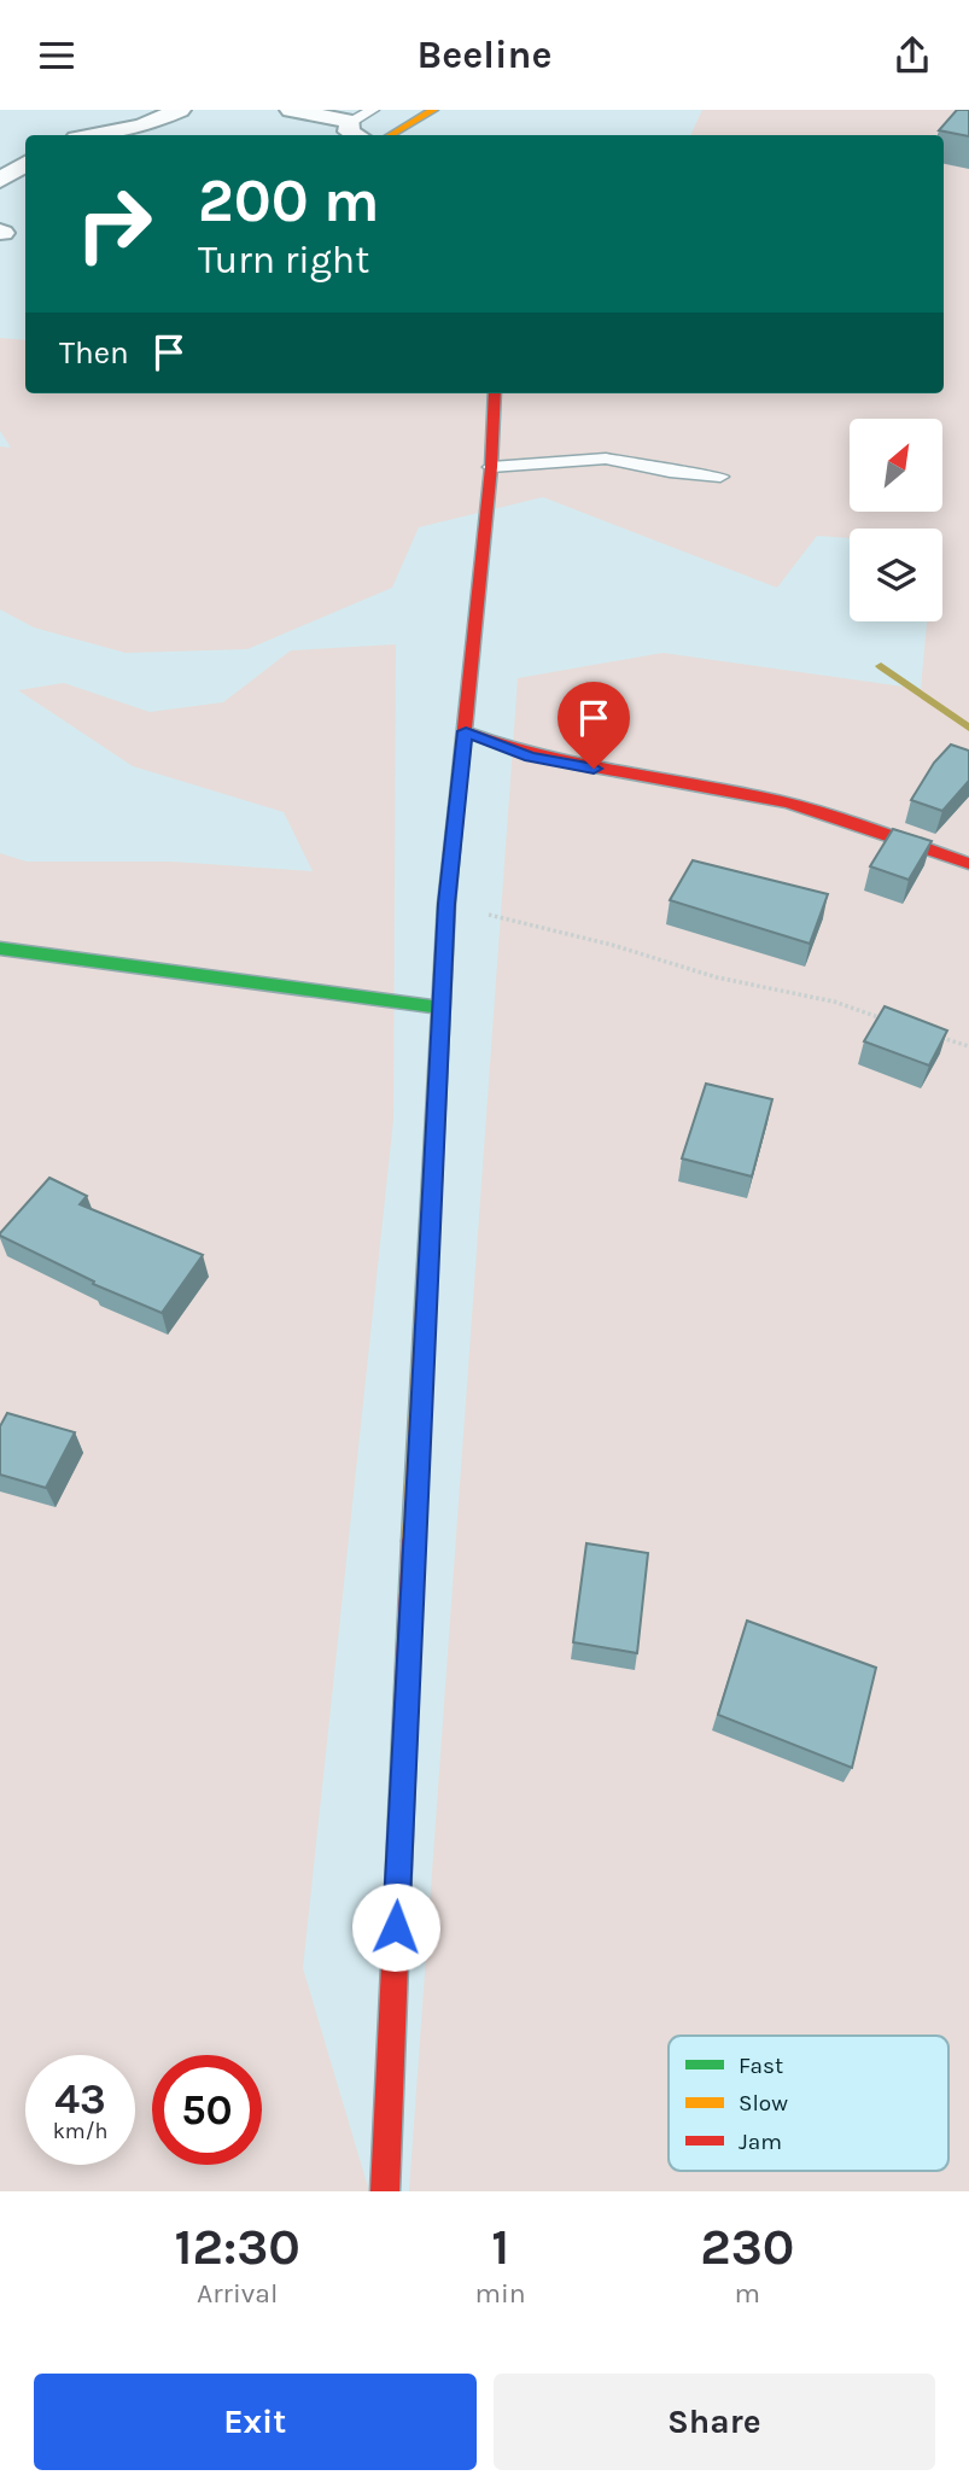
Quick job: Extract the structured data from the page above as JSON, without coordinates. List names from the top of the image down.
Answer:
{
  "legend": ["Fast", "Slow", "Jam"],
  "north": "top right",
  "page": {
    "header": "Beeline",
    "turn": ["200 m", "Turn right"],
    "then": "Then",
    "speed": "43 km/h",
    "limit": "50",
    "eta": [
      "12:30",
      "Arrival",
      "1",
      "min",
      "230",
      "m"
    ],
    "buttons": ["Exit", "Share"]
  }
}
